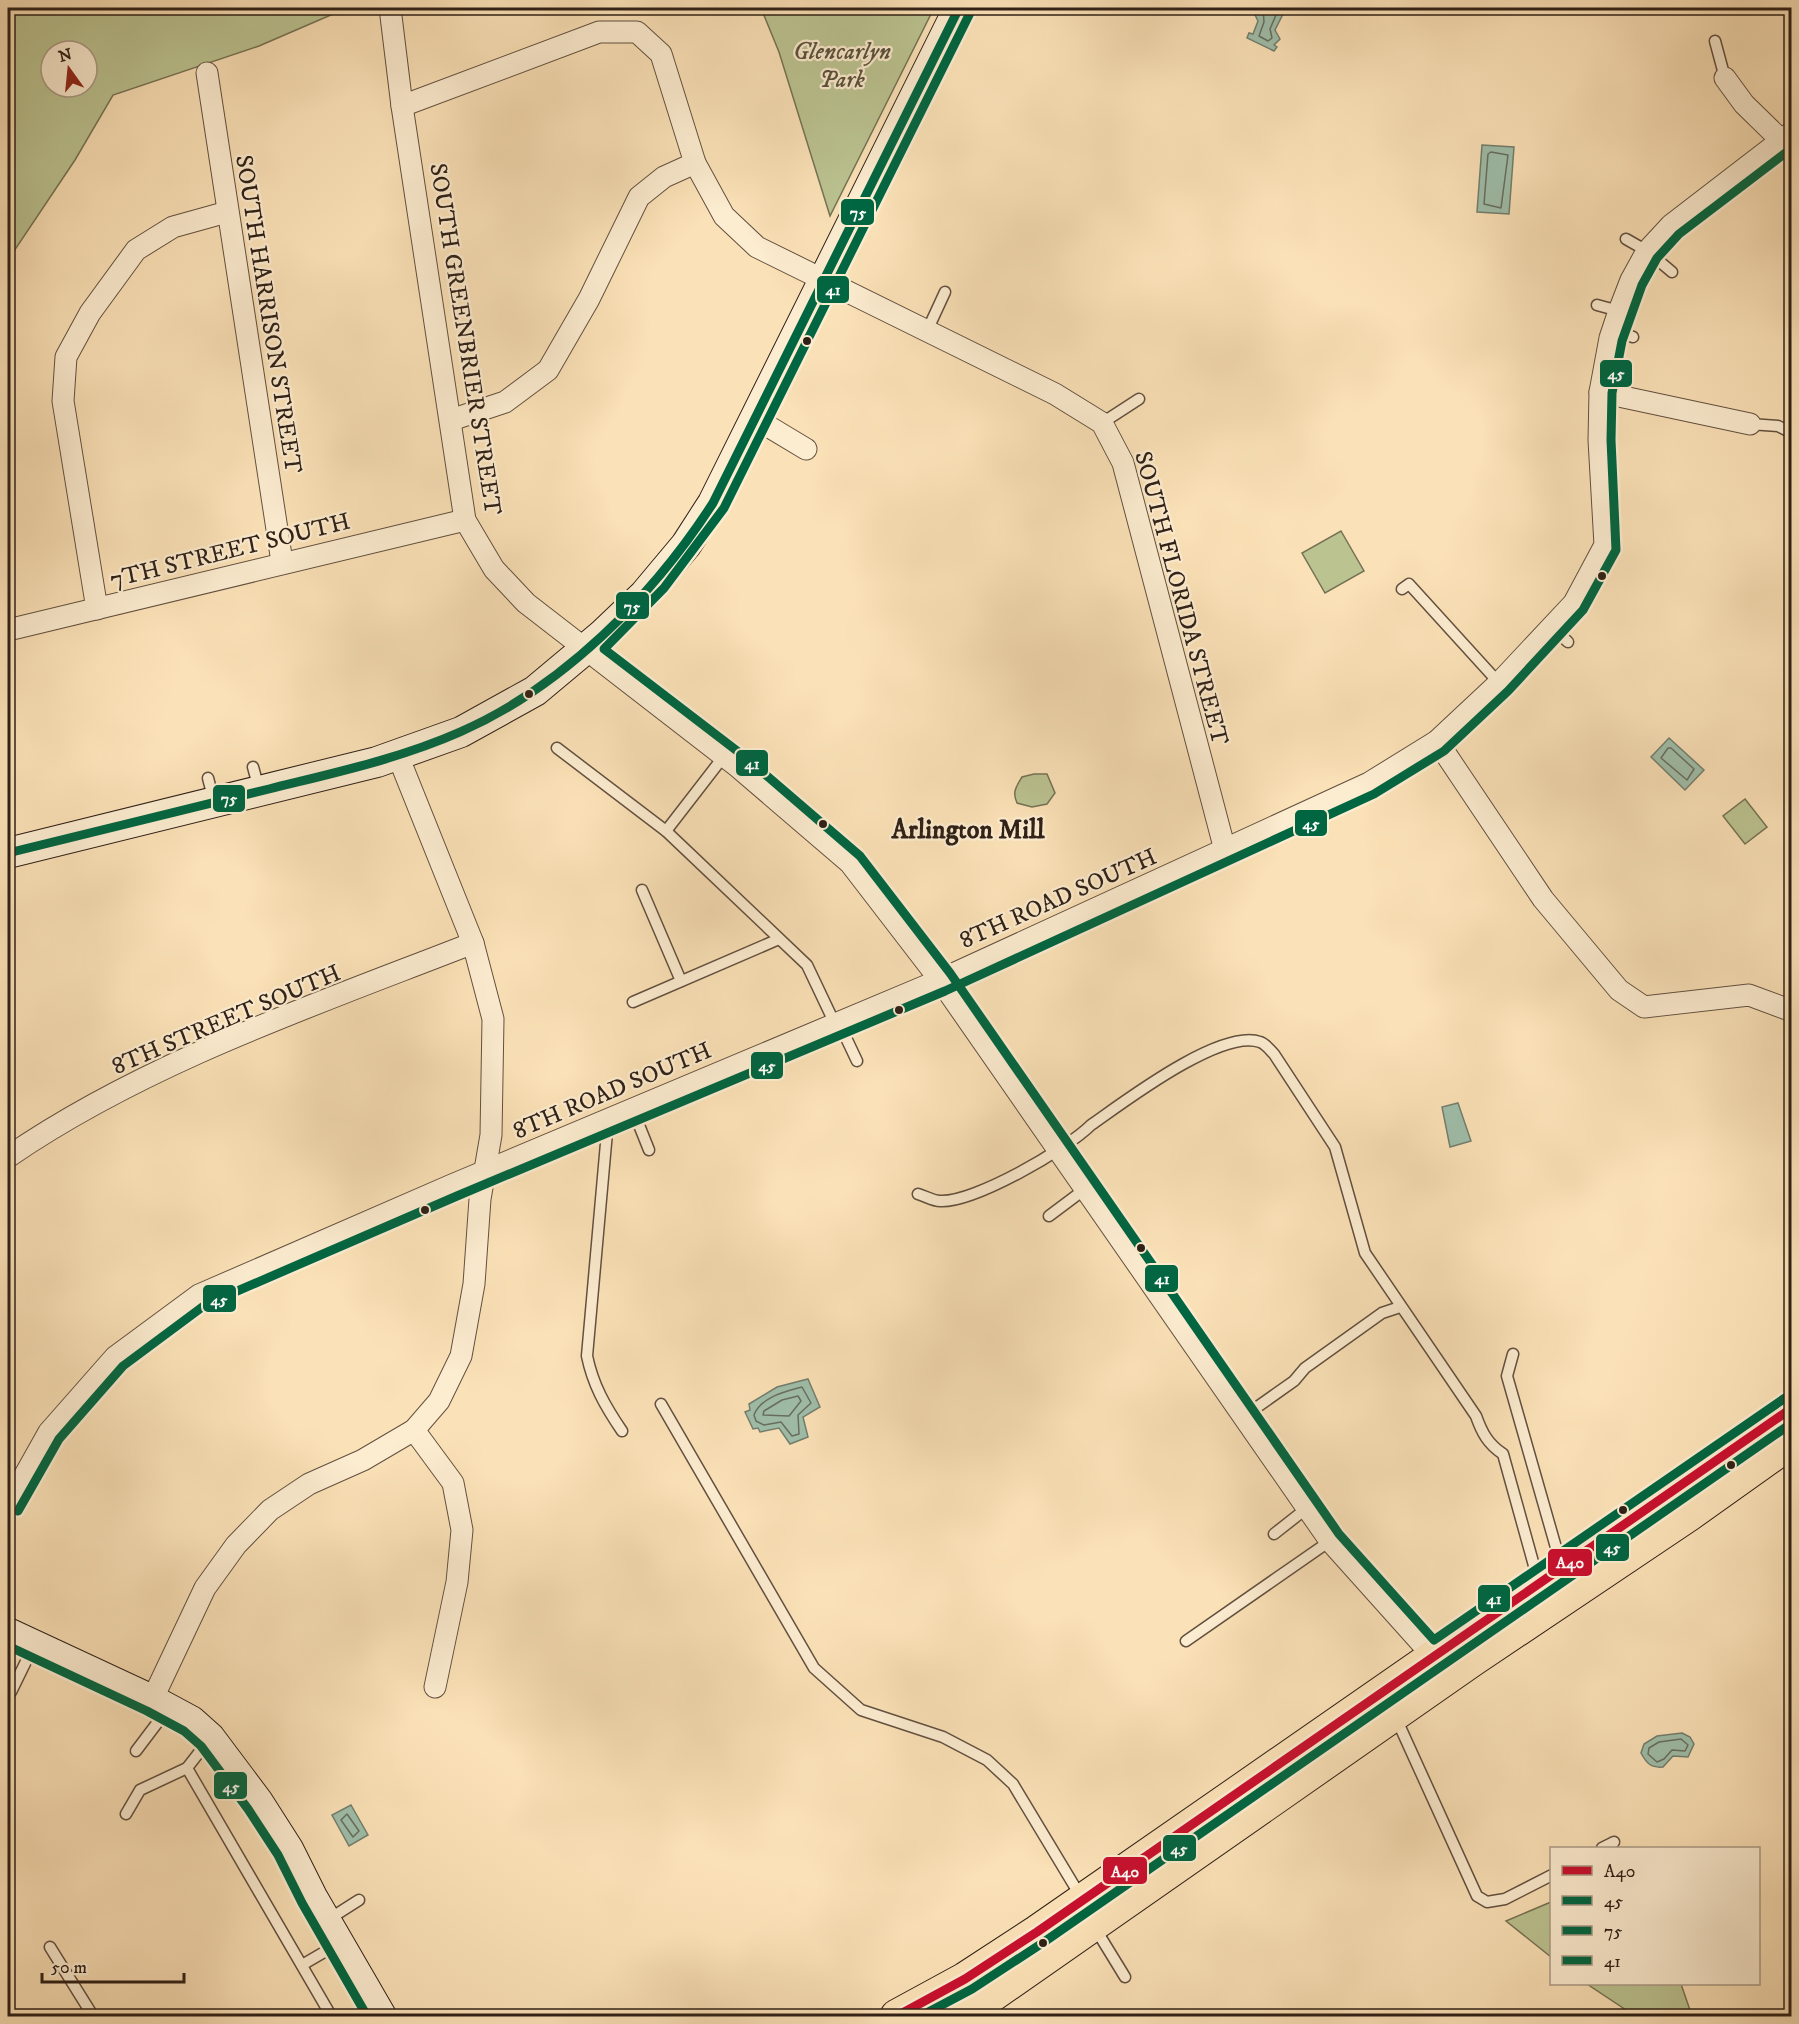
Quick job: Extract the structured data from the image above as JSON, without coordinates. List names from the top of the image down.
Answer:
{
  "streets": {
    "street": [
      "SOUTH HARRISON STREET",
      "SOUTH GREENBRIER STREET",
      "7TH STREET SOUTH",
      "SOUTH FLORIDA STREET",
      "8TH ROAD SOUTH",
      "8TH STREET SOUTH"
    ]
  },
  "crossings": [
    ["SOUTH HARRISON STREET", "7TH STREET SOUTH"],
    ["SOUTH GREENBRIER STREET", "7TH STREET SOUTH"],
    ["SOUTH GREENBRIER STREET", "8TH ROAD SOUTH"],
    ["SOUTH FLORIDA STREET", "8TH ROAD SOUTH"]
  ],
  "districts": ["Arlington Mill"],
  "parks": ["Glencarlyn Park"],
  "lines": [
    "transit line 75",
    "transit line 41",
    "transit line 45",
    "transit line A40"
  ],
  "legend": [
    "A40",
    "45",
    "75",
    "41"
  ],
  "scale_bar": "50 m",
  "north": "top"
}
